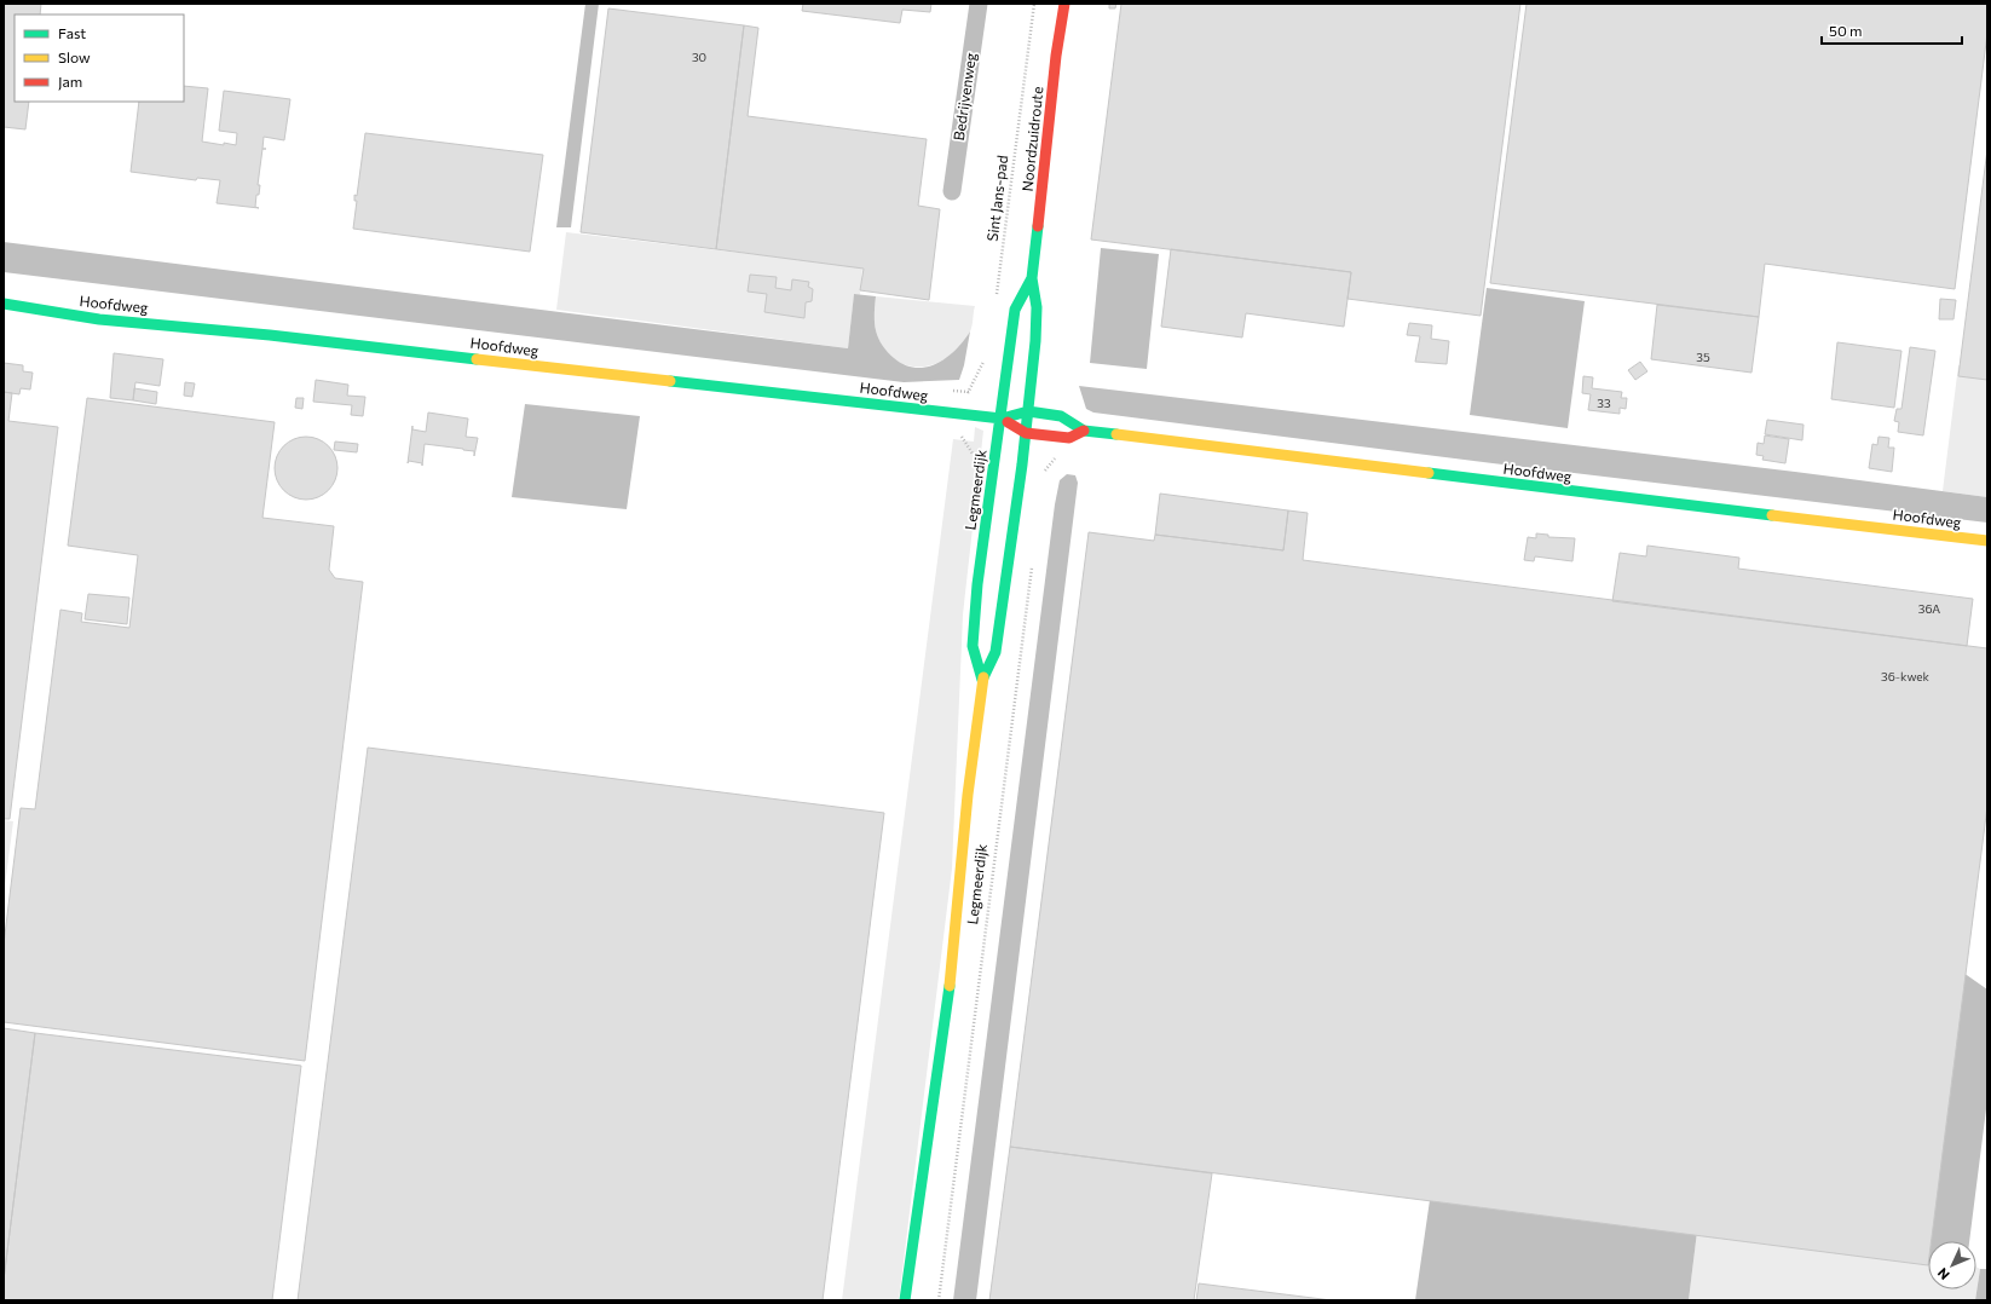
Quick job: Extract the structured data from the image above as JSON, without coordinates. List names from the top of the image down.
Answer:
{
  "streets": {
    "main road": ["Noordzuidroute", "Hoofdweg", "Legmeerdijk"],
    "street": ["Bedrijvenweg"],
    "path": ["Sint Jans-pad"]
  },
  "crossings": [
    ["Noordzuidroute", "Hoofdweg"],
    ["Noordzuidroute", "Legmeerdijk"],
    ["Hoofdweg", "Legmeerdijk"]
  ],
  "house_numbers": [
    "30",
    "35",
    "33",
    "36A",
    "36-kwek"
  ],
  "legend": ["Fast", "Slow", "Jam"],
  "scale_bar": "50 m",
  "north": "bottom left"
}
